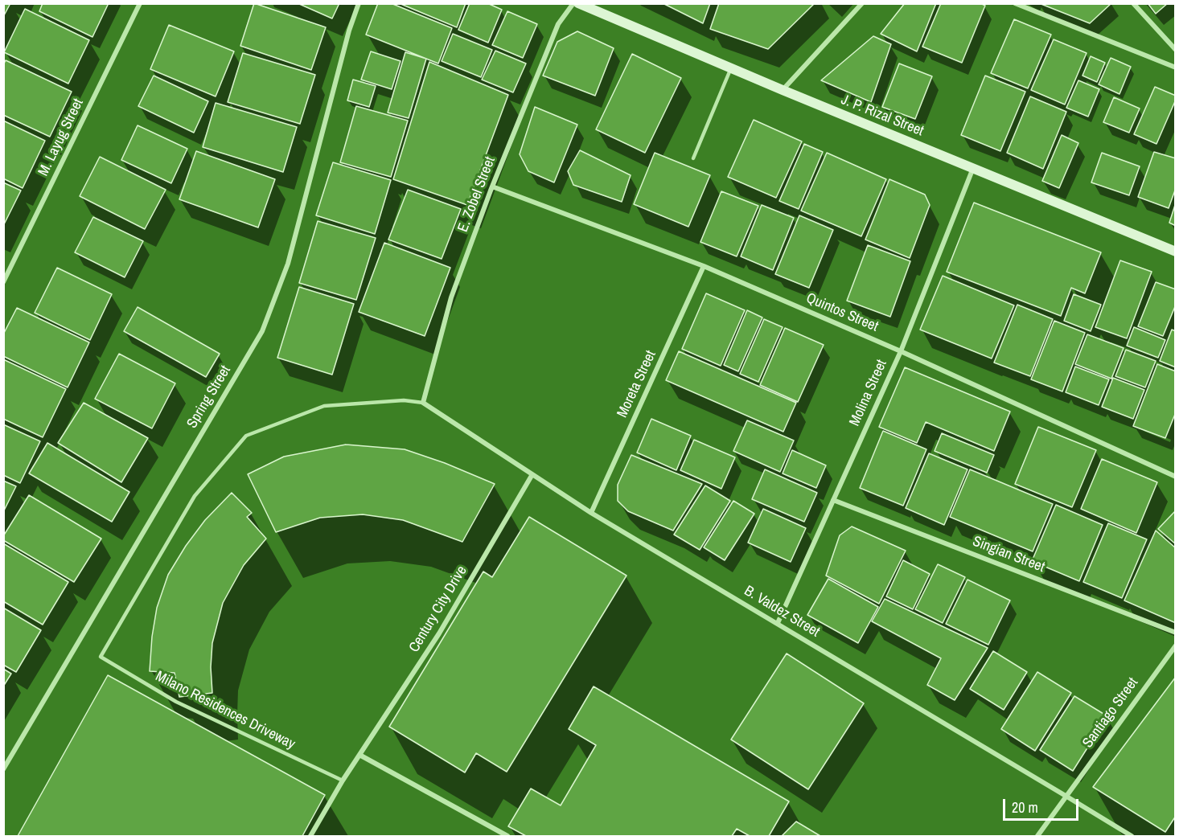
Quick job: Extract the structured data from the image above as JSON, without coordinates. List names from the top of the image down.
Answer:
{
  "streets": {
    "main road": ["J. P. Rizal Street"],
    "street": [
      "M. Layug Street",
      "E. Zobel Street",
      "Quintos Street",
      "Moreta Street",
      "Molina Street",
      "Spring Street",
      "Singian Street",
      "Century City Drive",
      "B. Valdez Street",
      "Santiago Street"
    ],
    "lane": ["Milano Residences Driveway"]
  },
  "crossings": [
    ["J. P. Rizal Street", "Molina Street"],
    ["E. Zobel Street", "Quintos Street"],
    ["E. Zobel Street", "B. Valdez Street"],
    ["E. Zobel Street", "Milano Residences Driveway"],
    ["Quintos Street", "Moreta Street"],
    ["Quintos Street", "Molina Street"],
    ["Moreta Street", "B. Valdez Street"],
    ["Molina Street", "Singian Street"],
    ["Molina Street", "B. Valdez Street"],
    ["Century City Drive", "B. Valdez Street"],
    ["Century City Drive", "Milano Residences Driveway"],
    ["B. Valdez Street", "Milano Residences Driveway"],
    ["B. Valdez Street", "Santiago Street"]
  ],
  "scale_bar": "20 m"
}
